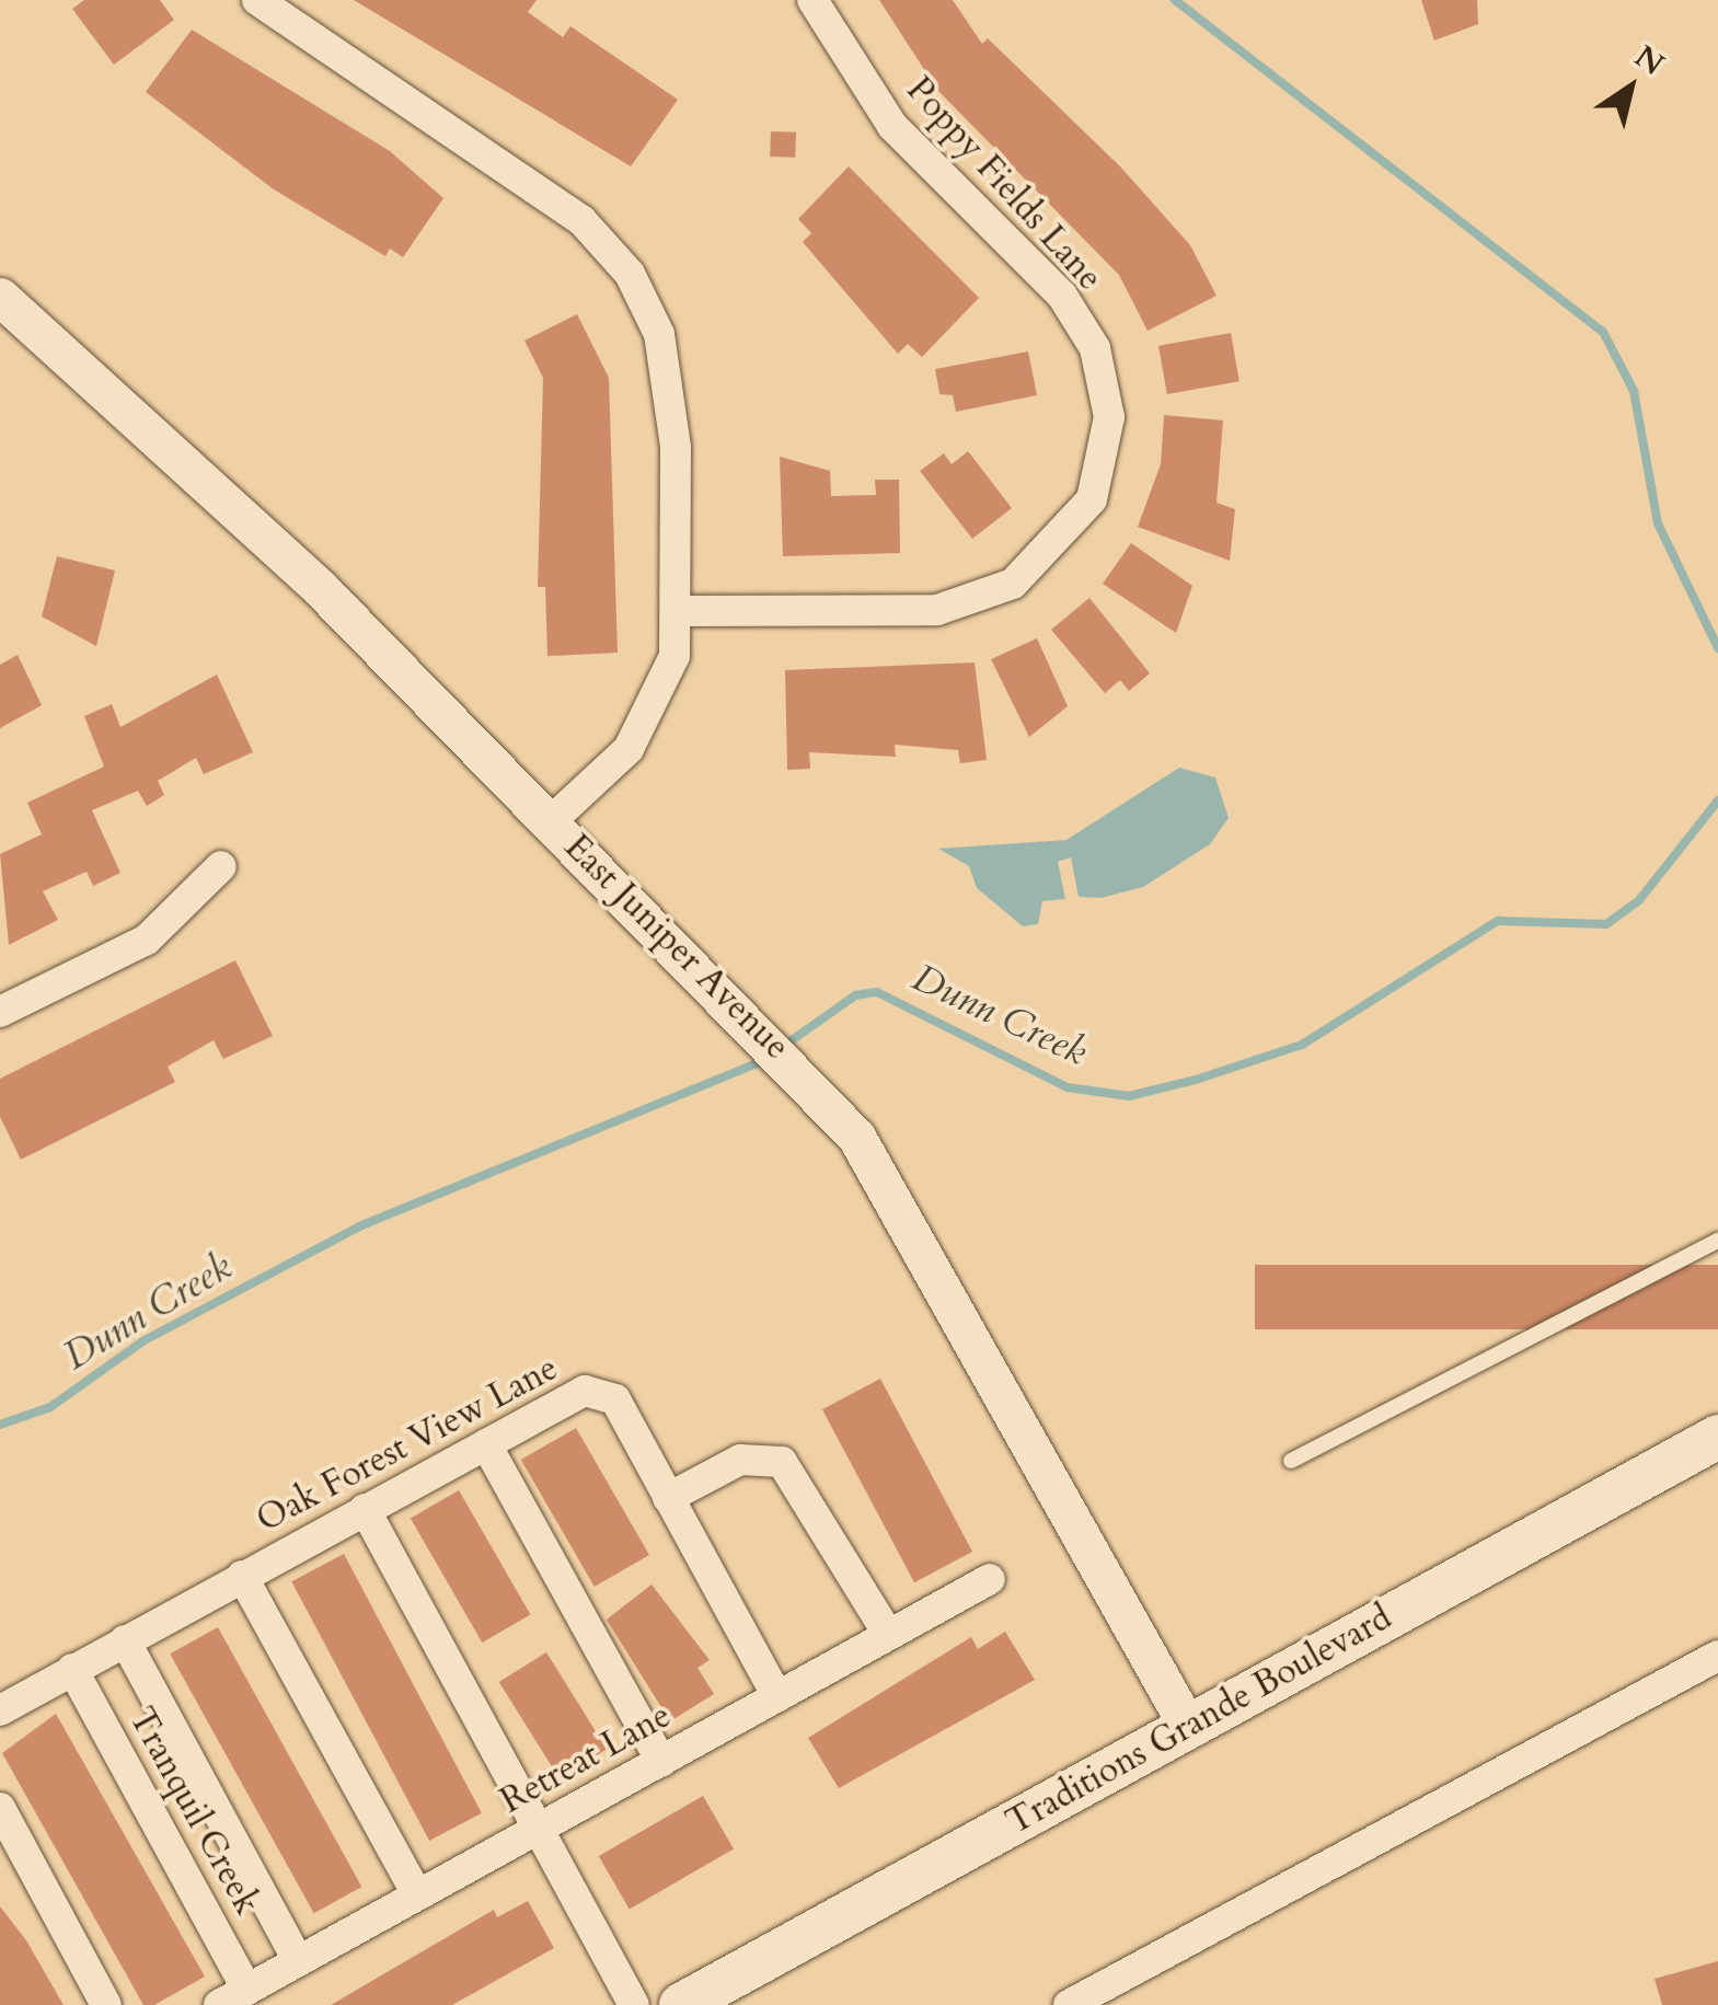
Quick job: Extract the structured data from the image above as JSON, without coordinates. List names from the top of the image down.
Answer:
{
  "streets": {
    "main road": ["Traditions Grande Boulevard"],
    "street": [
      "Poppy Fields Lane",
      "East Juniper Avenue",
      "Oak Forest View Lane",
      "Retreat Lane",
      "Tranquil Creek"
    ]
  },
  "crossings": [
    ["East Juniper Avenue", "Traditions Grande Boulevard"],
    ["Oak Forest View Lane", "Retreat Lane"],
    ["Oak Forest View Lane", "Tranquil Creek"],
    ["Retreat Lane", "Tranquil Creek"]
  ],
  "water": ["Dunn Creek"],
  "north": "top right"
}
